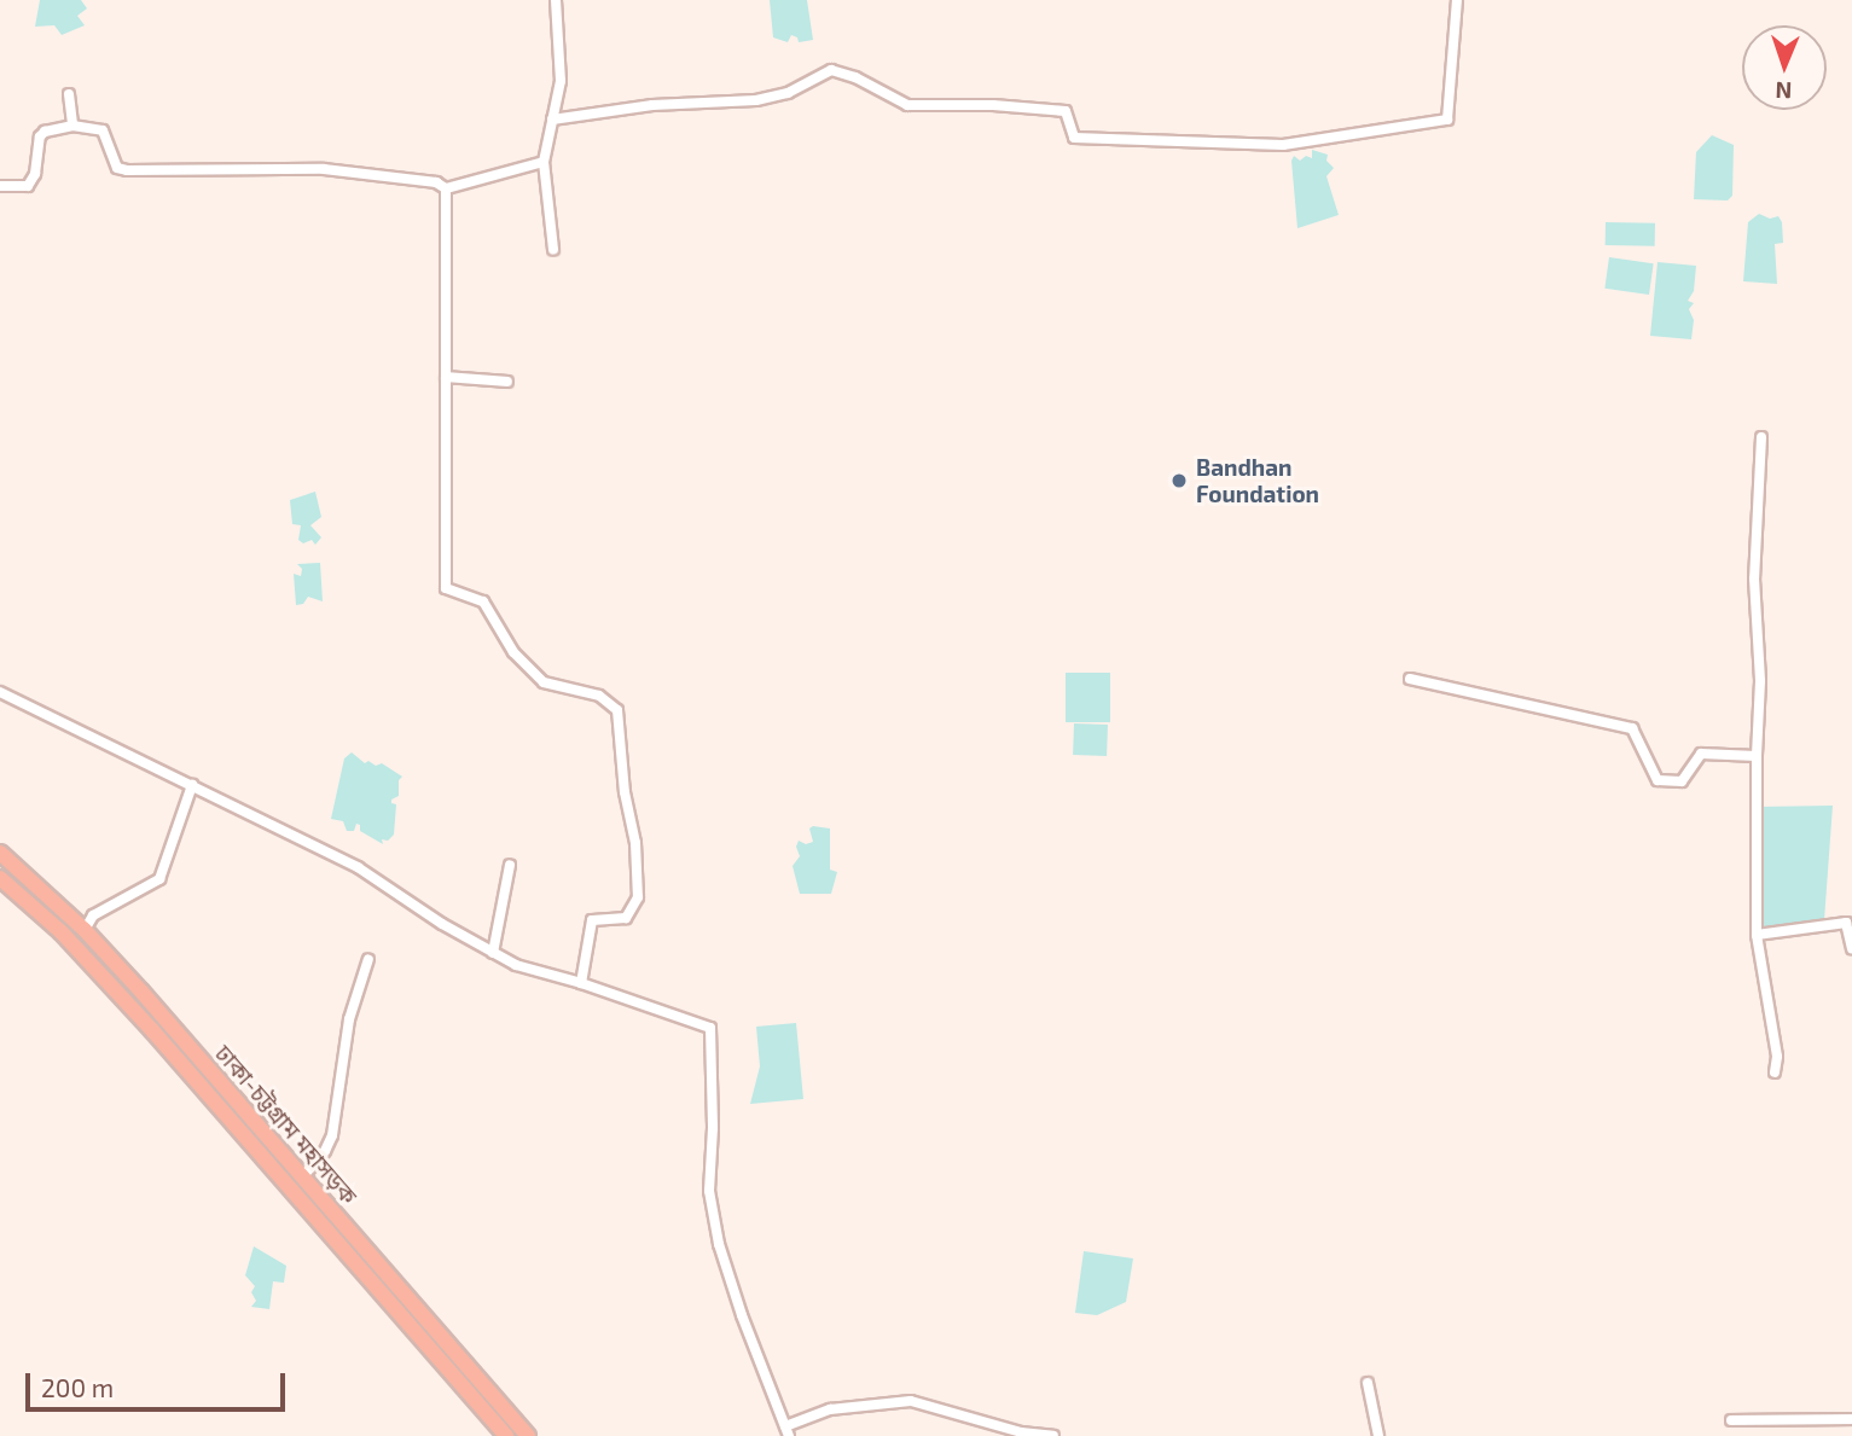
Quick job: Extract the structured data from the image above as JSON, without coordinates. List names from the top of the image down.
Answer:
{
  "streets": {
    "highway": ["ঢাকা-চট্টগ্রাম মহাসড়ক"]
  },
  "places": ["Bandhan Foundation"],
  "scale_bar": "200 m",
  "north": "bottom"
}
